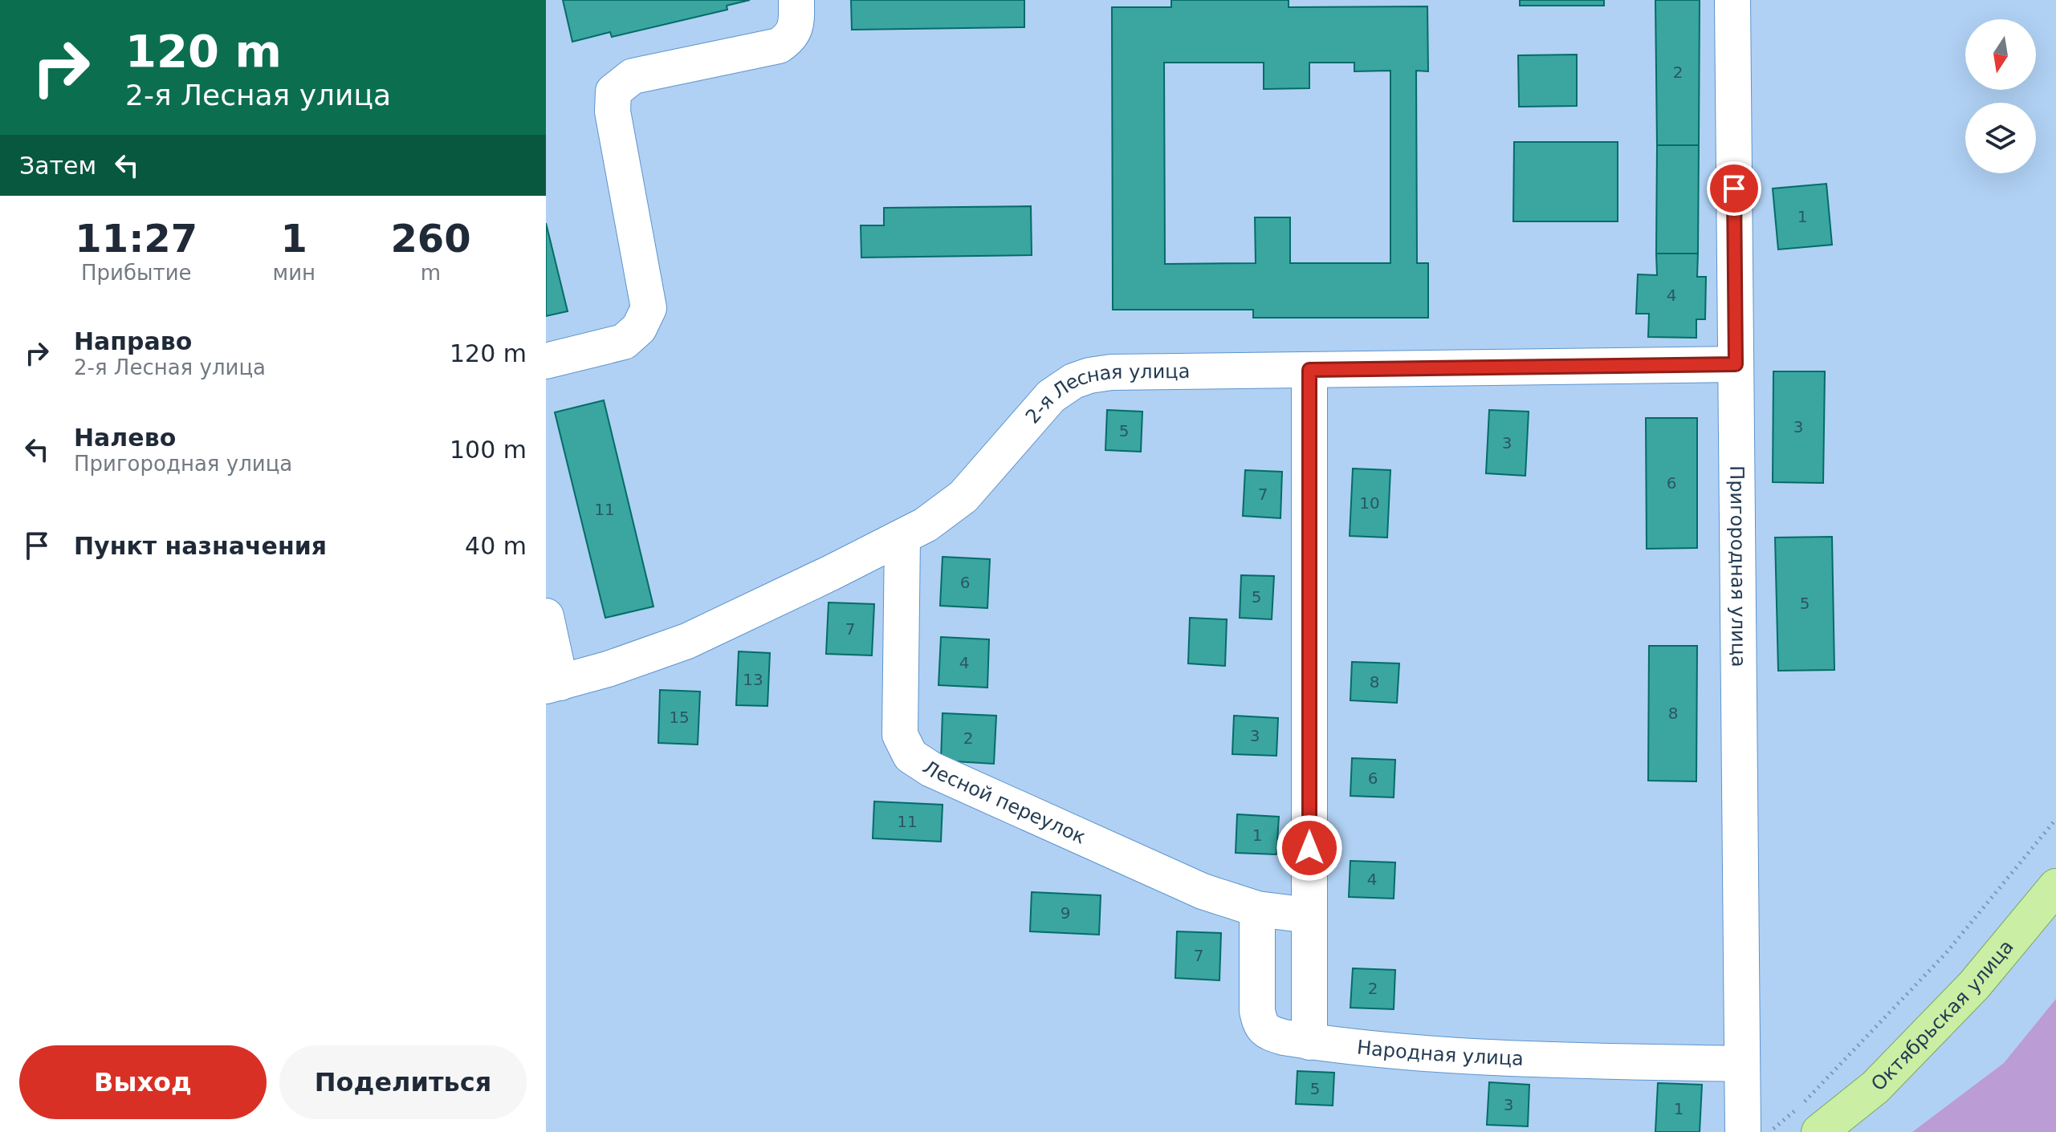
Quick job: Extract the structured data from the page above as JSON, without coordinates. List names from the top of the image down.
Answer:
{
  "streets": {
    "main road": ["Октябрьская улица"],
    "street": [
      "2-я Лесная улица",
      "Пригородная улица",
      "Лесной переулок",
      "Народная улица"
    ]
  },
  "crossings": [
    ["2-я Лесная улица", "Пригородная улица"],
    ["2-я Лесная улица", "Лесной переулок"],
    ["Пригородная улица", "Народная улица"],
    ["Лесной переулок", "Народная улица"]
  ],
  "house_numbers": [
    "2",
    "1",
    "4",
    "3",
    "5",
    "3",
    "6",
    "7",
    "10",
    "11",
    "6",
    "5",
    "5",
    "7",
    "4",
    "13",
    "8",
    "8",
    "15",
    "3",
    "2",
    "6",
    "11",
    "1",
    "4",
    "9",
    "7",
    "2",
    "5",
    "3",
    "1"
  ],
  "north": "bottom",
  "page": {
    "turn": ["120 m", "2-я Лесная улица"],
    "then": "Затем",
    "eta": [
      "11:27",
      "Прибытие",
      "1",
      "мин",
      "260",
      "m"
    ],
    "list": [
      {
        "name": "Направо",
        "note": "2-я Лесная улица",
        "value": "120 m"
      },
      {
        "name": "Налево",
        "note": "Пригородная улица",
        "value": "100 m"
      },
      {
        "name": "Пункт назначения",
        "value": "40 m"
      }
    ],
    "buttons": ["Выход", "Поделиться"]
  }
}
